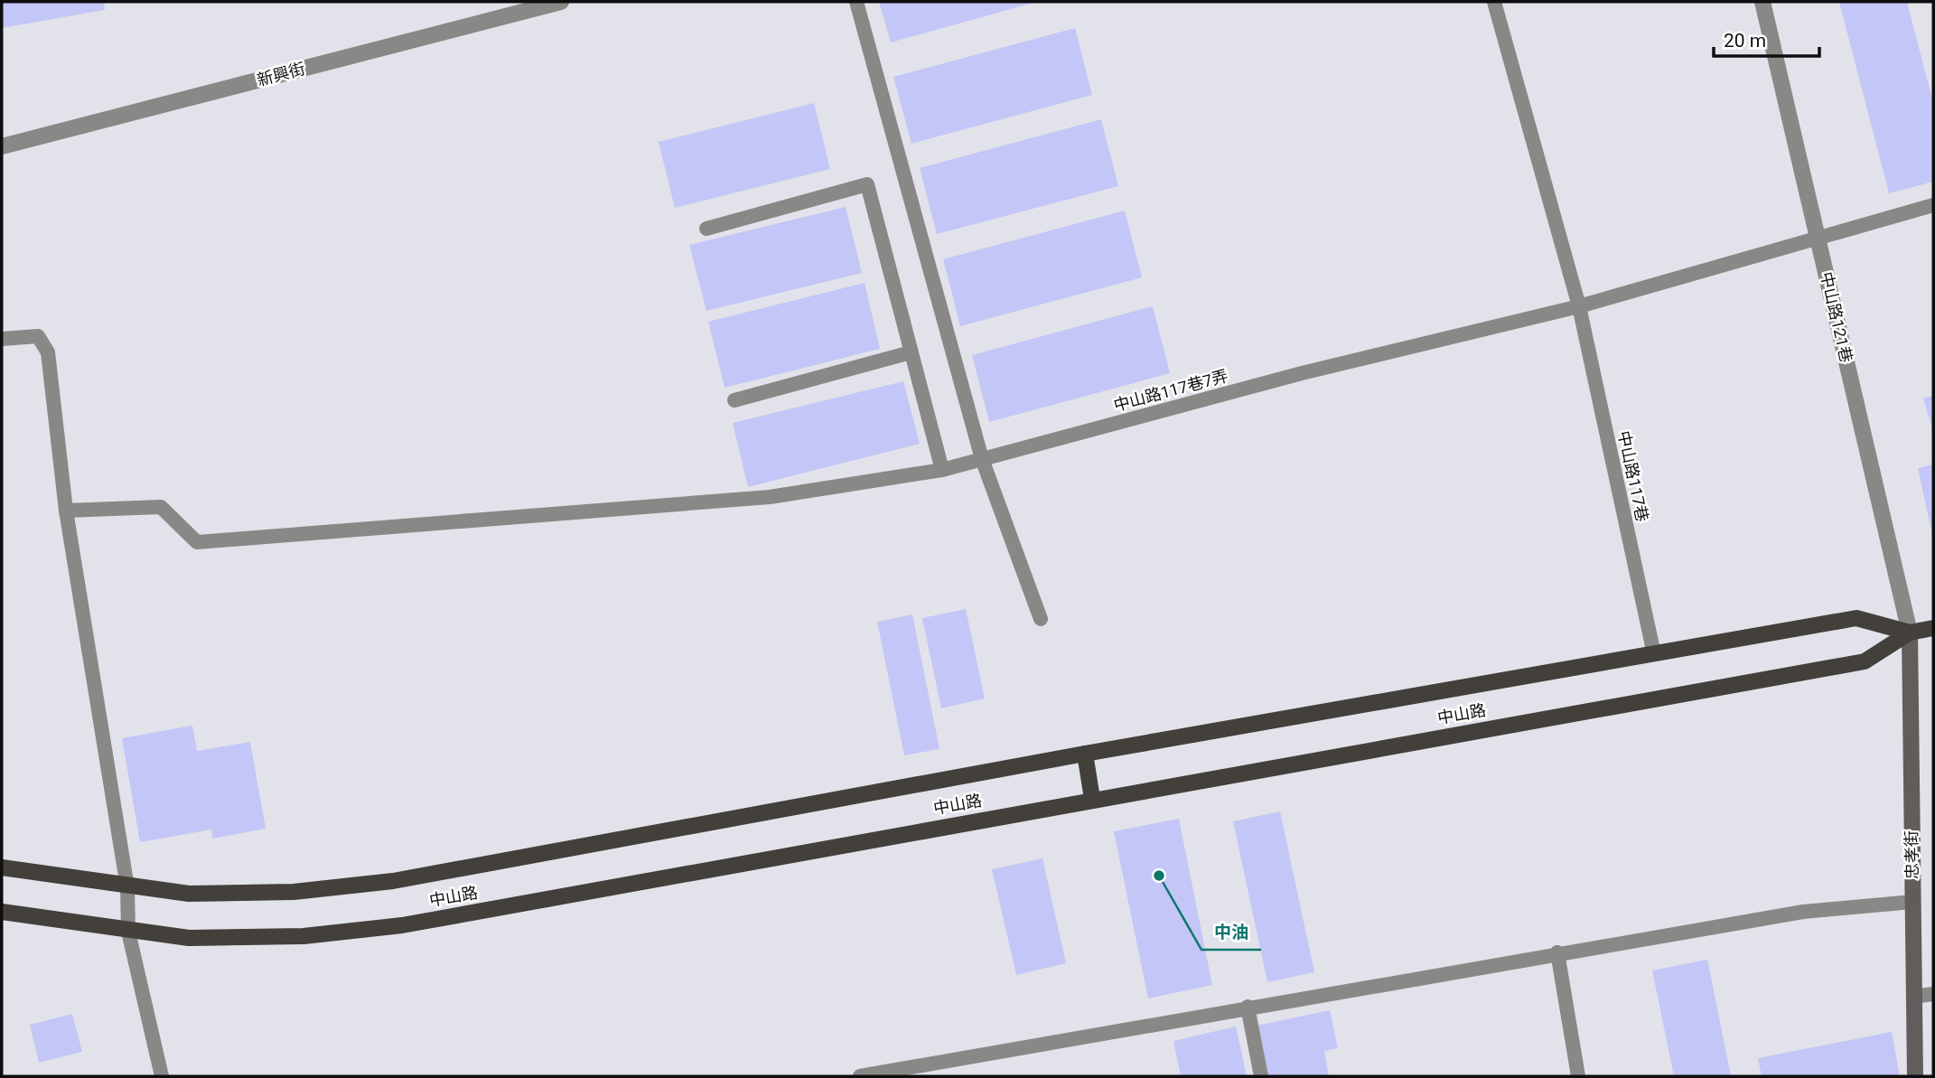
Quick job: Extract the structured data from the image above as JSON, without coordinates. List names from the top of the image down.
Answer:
{
  "streets": {
    "main road": ["中山路"],
    "street": ["新興街", "中山路121巷", "忠孝街"],
    "lane": ["中山路117巷7弄", "中山路117巷"]
  },
  "crossings": [
    ["中山路121巷", "中山路117巷7弄"],
    ["中山路121巷", "中山路"],
    ["中山路121巷", "忠孝街"],
    ["中山路117巷7弄", "中山路117巷"],
    ["中山路117巷", "中山路"],
    ["中山路", "忠孝街"]
  ],
  "places": ["中油"],
  "scale_bar": "20 m"
}
